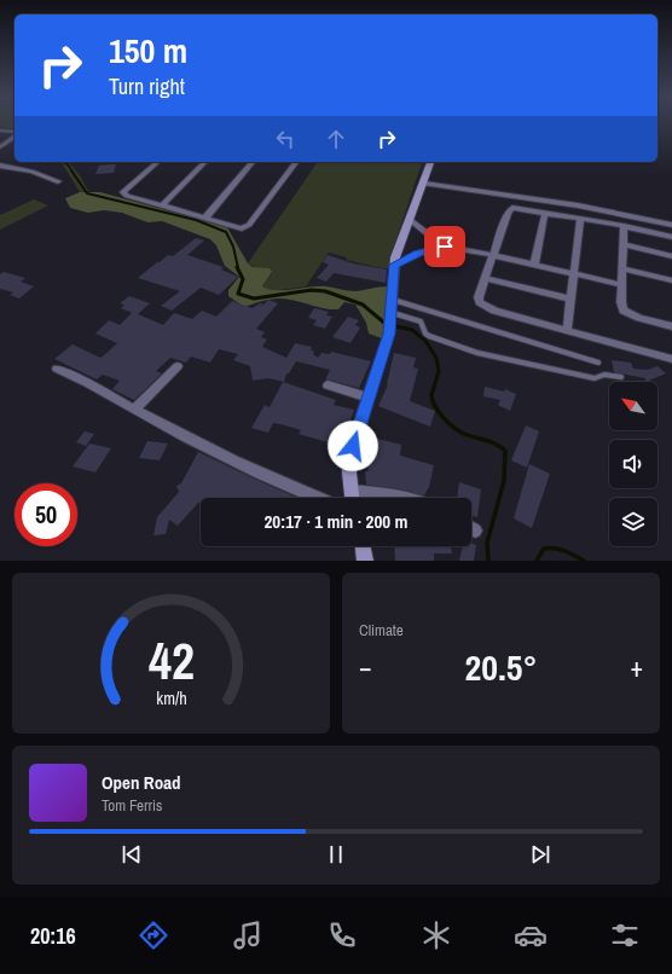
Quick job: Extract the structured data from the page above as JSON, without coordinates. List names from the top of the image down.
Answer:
{
  "north": "top left",
  "page": {
    "turn": ["150 m", "Turn right"],
    "limit": "50",
    "trip": "20:17 · 1 min · 200 m",
    "tile": "Climate",
    "heat": ["−", "20.5°", "+"],
    "song": ["Open Road", "Tom Ferris"],
    "tabs": "20:16",
    "gauge": ["42", "km/h"]
  }
}
